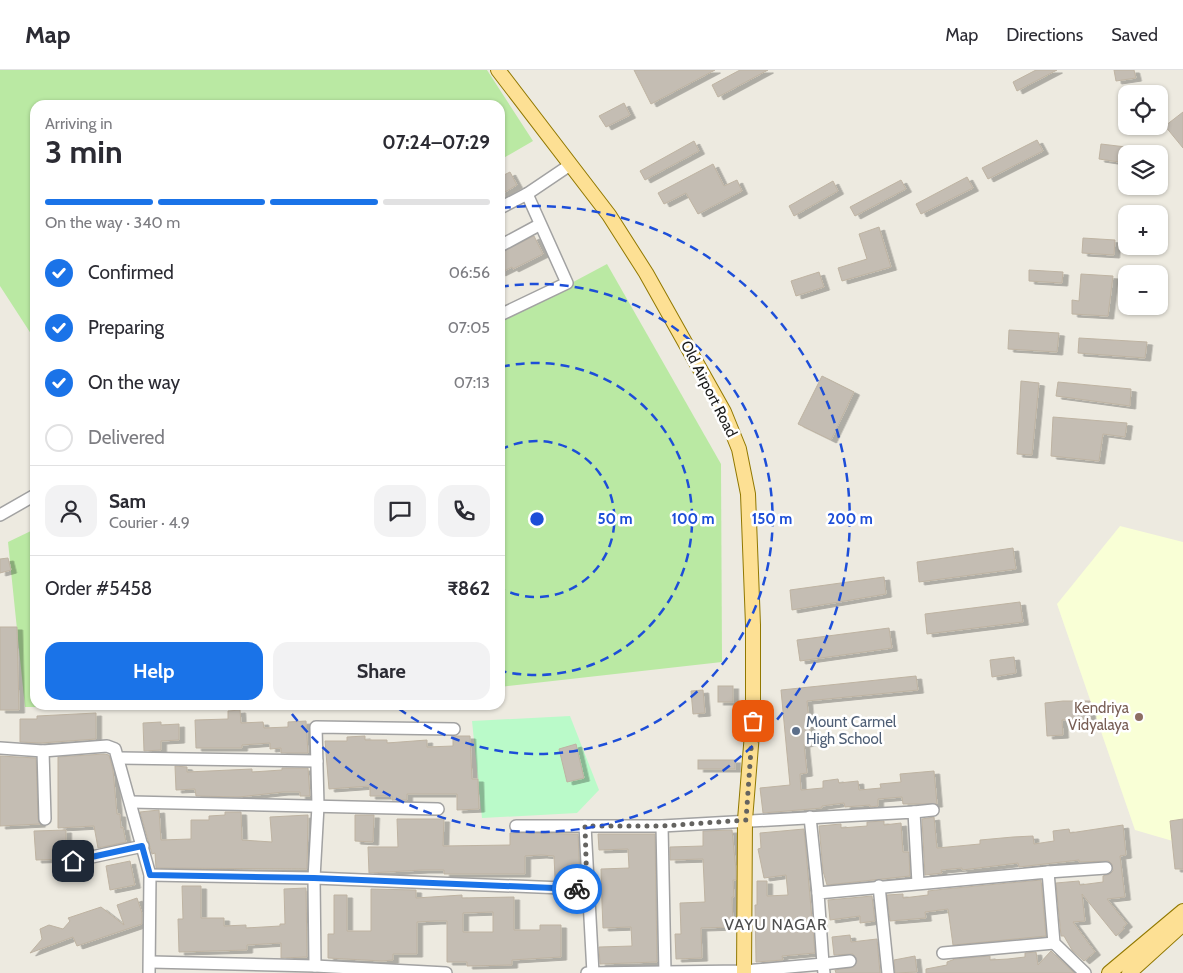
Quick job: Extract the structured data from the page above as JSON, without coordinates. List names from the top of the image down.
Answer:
{
  "streets": {
    "main road": ["Old Airport Road"]
  },
  "districts": ["VAYU NAGAR"],
  "places": ["Kendriya Vidyalaya", "Mount Carmel High School"],
  "page": {
    "header": "Map",
    "nav": ["Map", "Directions", "Saved"],
    "map_buttons": ["+", "−"],
    "heading": ["3 min", "Arriving in", "07:24–07:29"],
    "panel": [
      "Sam",
      "Courier · 4.9",
      "Order #5458",
      "₹862"
    ],
    "bar": "On the way · 340 m",
    "list": [
      ["Confirmed", "06:56"],
      ["Preparing", "07:05"],
      ["On the way", "07:13"],
      "Delivered"
    ],
    "buttons": ["Help", "Share"]
  },
  "rings": [
    "50 m",
    "100 m",
    "150 m",
    "200 m"
  ]
}
